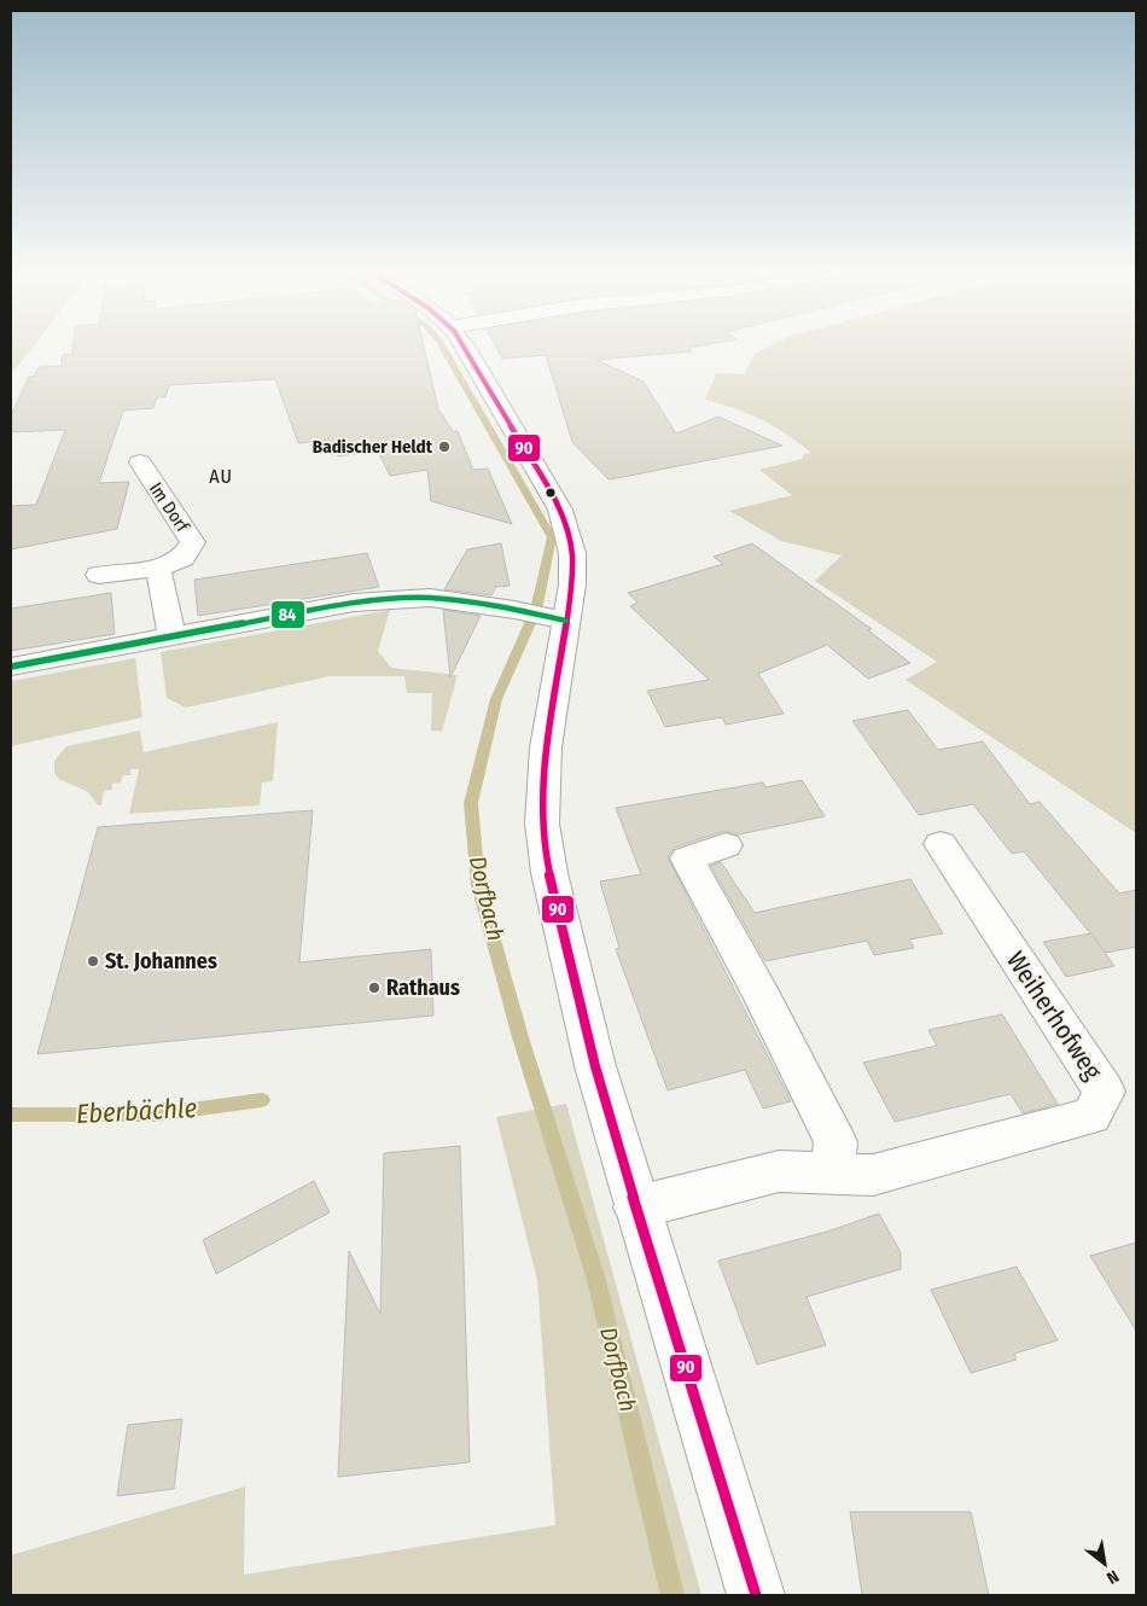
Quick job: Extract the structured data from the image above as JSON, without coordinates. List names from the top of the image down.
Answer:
{
  "streets": {
    "street": ["Im Dorf", "Weiherhofweg"]
  },
  "districts": ["AU"],
  "water": ["Dorfbach", "Eberbächle"],
  "places": ["Badischer Heldt", "St. Johannes", "Rathaus"],
  "lines": ["transit line 90", "transit line 84"],
  "north": "bottom right"
}
